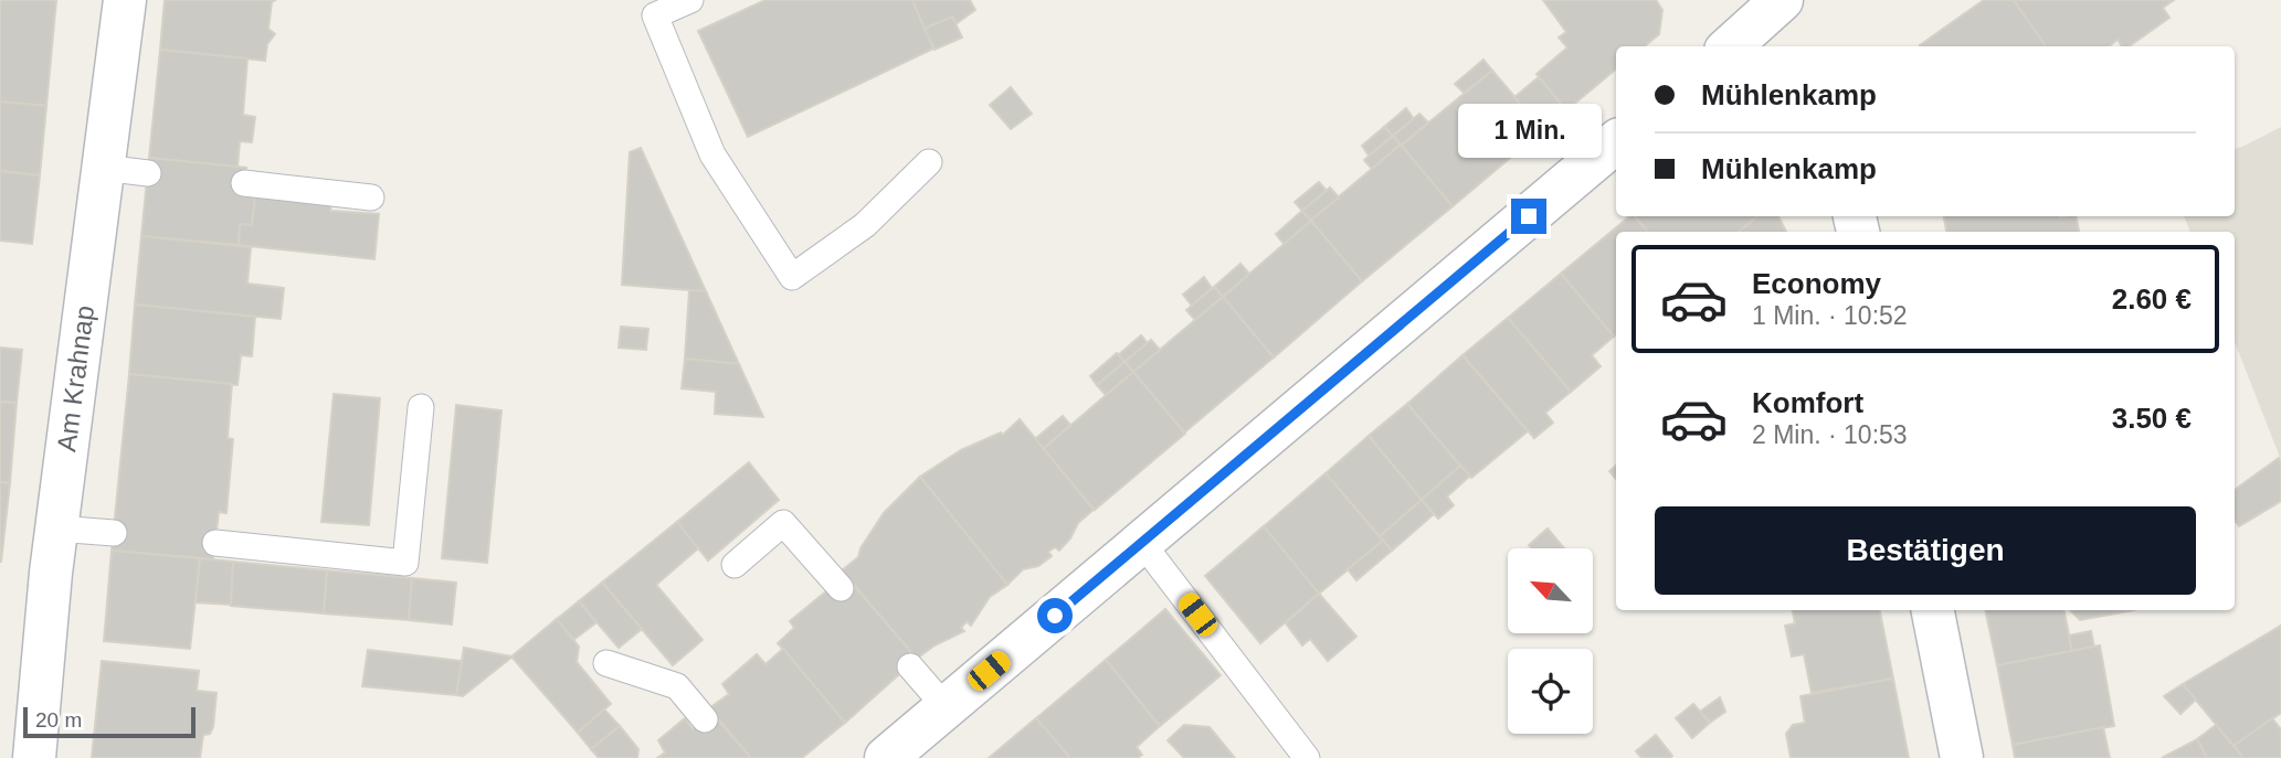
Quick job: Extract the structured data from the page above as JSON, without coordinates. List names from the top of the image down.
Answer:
{
  "streets": {
    "street": ["Am Krahnap"]
  },
  "scale_bar": "20 m",
  "north": "top left",
  "page": {
    "banner": ["Mühlenkamp", "Mühlenkamp"],
    "bubble": "1 Min.",
    "list": [
      {
        "name": "Economy",
        "note": "1 Min. · 10:52",
        "value": "2.60 €"
      },
      {
        "name": "Komfort",
        "note": "2 Min. · 10:53",
        "value": "3.50 €"
      }
    ],
    "buttons": "Bestätigen",
    "scale": "20 m"
  }
}
